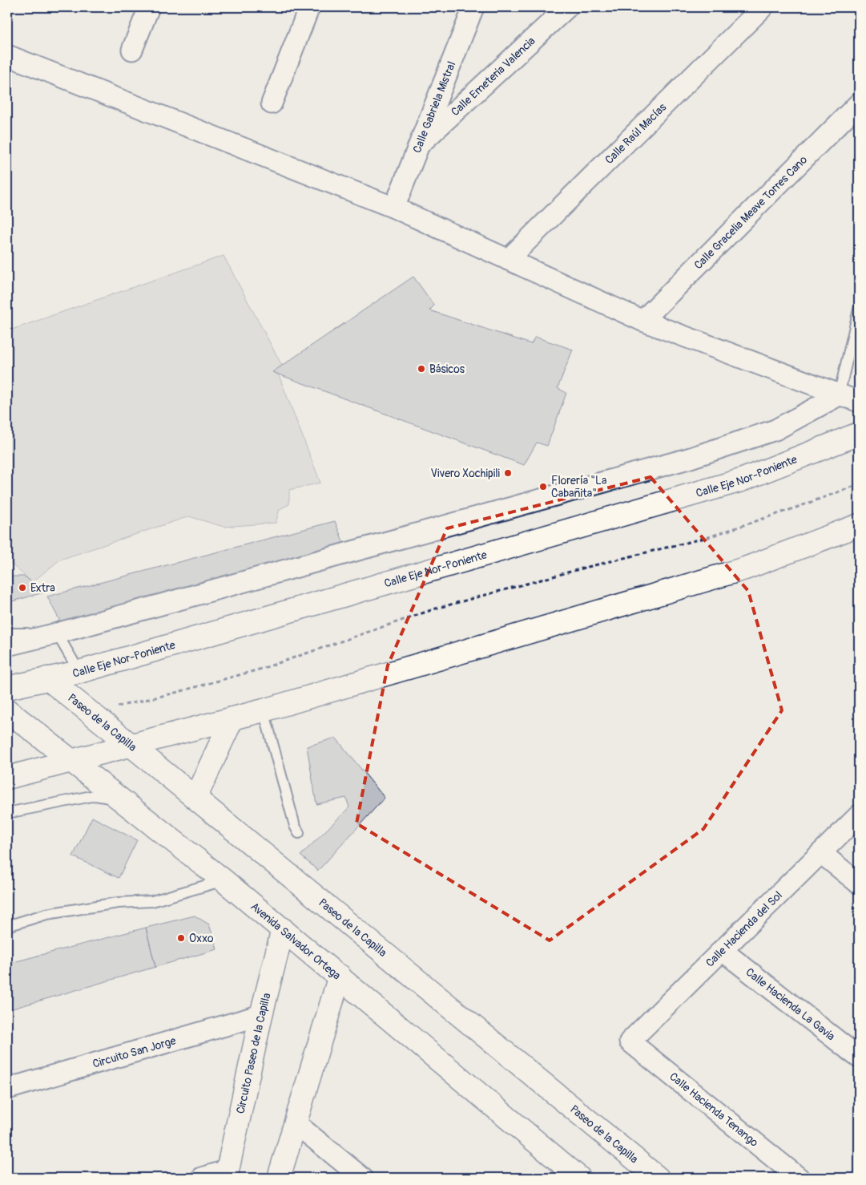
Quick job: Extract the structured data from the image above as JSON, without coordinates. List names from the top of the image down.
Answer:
{
  "streets": {
    "main road": [
      "Calle Eje Nor-Poniente",
      "Paseo de la Capilla",
      "Avenida Salvador Ortega",
      "Circuito Paseo de la Capilla"
    ],
    "street": [
      "Calle Emeteria Valencia",
      "Calle Gabriela Mistral",
      "Calle Raúl Macías",
      "Calle Gracelia Meave Torres Cano",
      "Calle Hacienda del Sol",
      "Calle Hacienda La Gavia",
      "Circuito San Jorge",
      "Calle Hacienda Tenango"
    ]
  },
  "crossings": [
    ["Calle Emeteria Valencia", "Calle Gabriela Mistral"],
    ["Calle Eje Nor-Poniente", "Paseo de la Capilla"],
    ["Calle Hacienda del Sol", "Calle Hacienda La Gavia"],
    ["Calle Hacienda del Sol", "Calle Hacienda Tenango"],
    ["Avenida Salvador Ortega", "Circuito Paseo de la Capilla"],
    ["Circuito San Jorge", "Circuito Paseo de la Capilla"]
  ],
  "places": [
    "Básicos",
    "Vivero Xochipili",
    "Florería \"La Cabañita\"",
    "Extra",
    "Oxxo"
  ]
}
